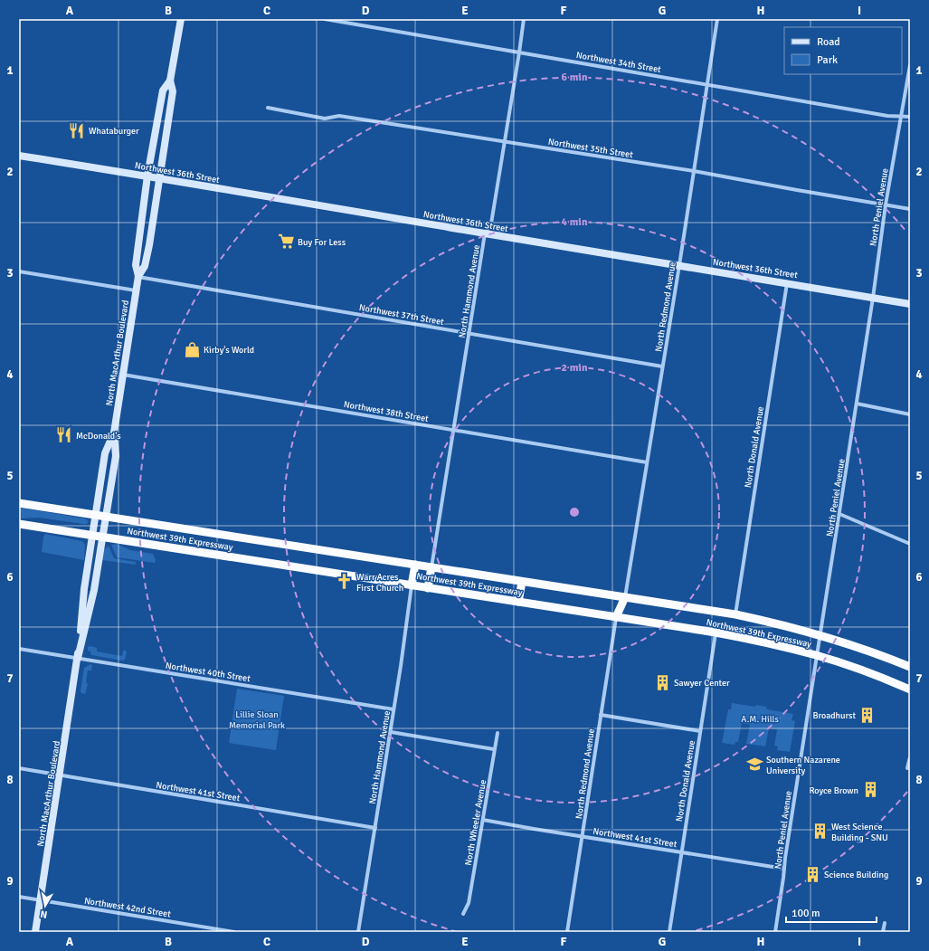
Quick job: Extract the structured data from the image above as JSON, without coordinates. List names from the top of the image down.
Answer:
{
  "streets": {
    "highway": ["Northwest 39th Expressway"],
    "main road": ["Northwest 36th Street", "North MacArthur Boulevard"],
    "street": [
      "Northwest 34th Street",
      "Northwest 35th Street",
      "North Peniel Avenue",
      "North Hammond Avenue",
      "North Redmond Avenue",
      "Northwest 37th Street",
      "Northwest 38th Street",
      "North Donald Avenue",
      "Northwest 40th Street",
      "Northwest 41st Street",
      "North Wheeler Avenue",
      "Northwest 42nd Street"
    ]
  },
  "crossings": [
    ["Northwest 34th Street", "North Peniel Avenue"],
    ["Northwest 34th Street", "North Hammond Avenue"],
    ["Northwest 34th Street", "North Redmond Avenue"],
    ["Northwest 35th Street", "North Peniel Avenue"],
    ["Northwest 35th Street", "North Hammond Avenue"],
    ["Northwest 35th Street", "North Redmond Avenue"],
    ["Northwest 36th Street", "North Peniel Avenue"],
    ["Northwest 36th Street", "North Hammond Avenue"],
    ["Northwest 36th Street", "North Redmond Avenue"],
    ["Northwest 36th Street", "North MacArthur Boulevard"],
    ["Northwest 36th Street", "North Donald Avenue"],
    ["North Peniel Avenue", "Northwest 39th Expressway"],
    ["North Peniel Avenue", "Northwest 41st Street"],
    ["North Hammond Avenue", "Northwest 37th Street"],
    ["North Hammond Avenue", "Northwest 38th Street"],
    ["North Hammond Avenue", "Northwest 39th Expressway"],
    ["North Hammond Avenue", "Northwest 40th Street"],
    ["North Hammond Avenue", "Northwest 41st Street"],
    ["North Redmond Avenue", "Northwest 37th Street"],
    ["North Redmond Avenue", "Northwest 38th Street"],
    ["North Redmond Avenue", "Northwest 39th Expressway"],
    ["North Redmond Avenue", "Northwest 41st Street"],
    ["Northwest 37th Street", "North MacArthur Boulevard"],
    ["North MacArthur Boulevard", "Northwest 38th Street"],
    ["North MacArthur Boulevard", "Northwest 39th Expressway"],
    ["North MacArthur Boulevard", "Northwest 40th Street"],
    ["North MacArthur Boulevard", "Northwest 41st Street"],
    ["North MacArthur Boulevard", "Northwest 42nd Street"],
    ["North Donald Avenue", "Northwest 39th Expressway"],
    ["North Donald Avenue", "Northwest 41st Street"],
    ["Northwest 41st Street", "North Wheeler Avenue"]
  ],
  "parks": ["Lillie Sloan Memorial Park", "A.M. Hills"],
  "places": {
    "restaurant": ["Whataburger", "McDonald's"],
    "supermarket": ["Buy For Less"],
    "shop": ["Kirby's World"],
    "church": ["Warr Acres First Church"],
    "building": [
      "Sawyer Center",
      "Broadhurst",
      "Royce Brown",
      "West Science Building - SNU",
      "Science Building"
    ],
    "school or university": ["Southern Nazarene University"]
  },
  "legend": ["Road", "Park"],
  "scale_bar": "100 m",
  "north": "bottom",
  "grid": {
    "columns": [
      "A",
      "B",
      "C",
      "D",
      "E",
      "F",
      "G",
      "H",
      "I"
    ],
    "rows": [
      "1",
      "2",
      "3",
      "4",
      "5",
      "6",
      "7",
      "8",
      "9"
    ]
  },
  "rings": ["6 min", "4 min", "2 min"]
}
